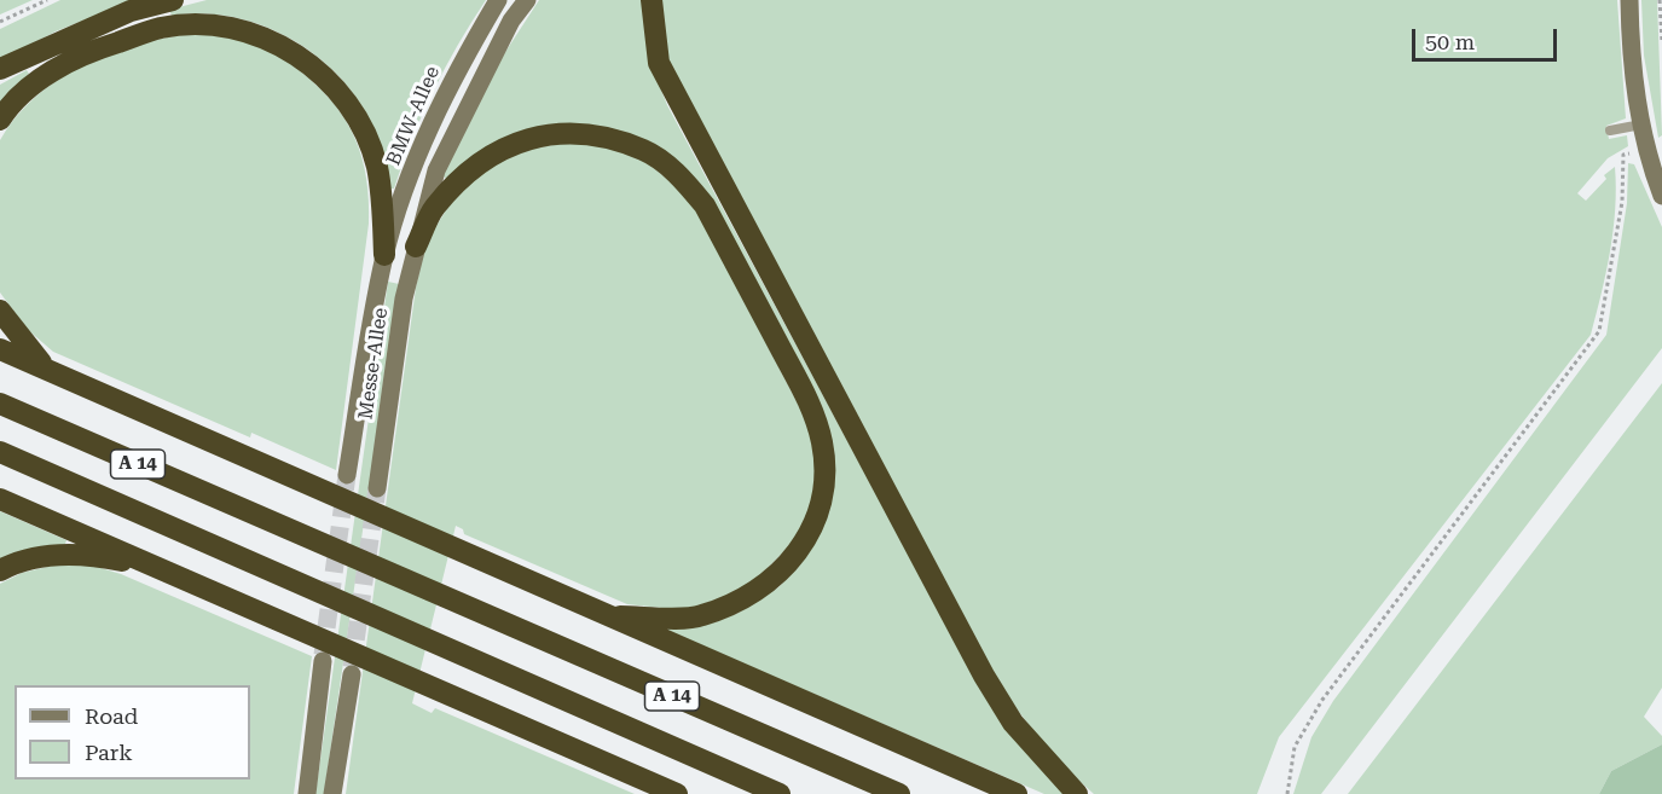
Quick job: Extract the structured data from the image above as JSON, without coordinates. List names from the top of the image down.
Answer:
{
  "streets": {
    "highway": ["A 14"],
    "main road": ["BMW-Allee", "Messe-Allee"]
  },
  "crossings": [
    ["BMW-Allee", "Messe-Allee"]
  ],
  "legend": ["Road", "Park"],
  "scale_bar": "50 m"
}
